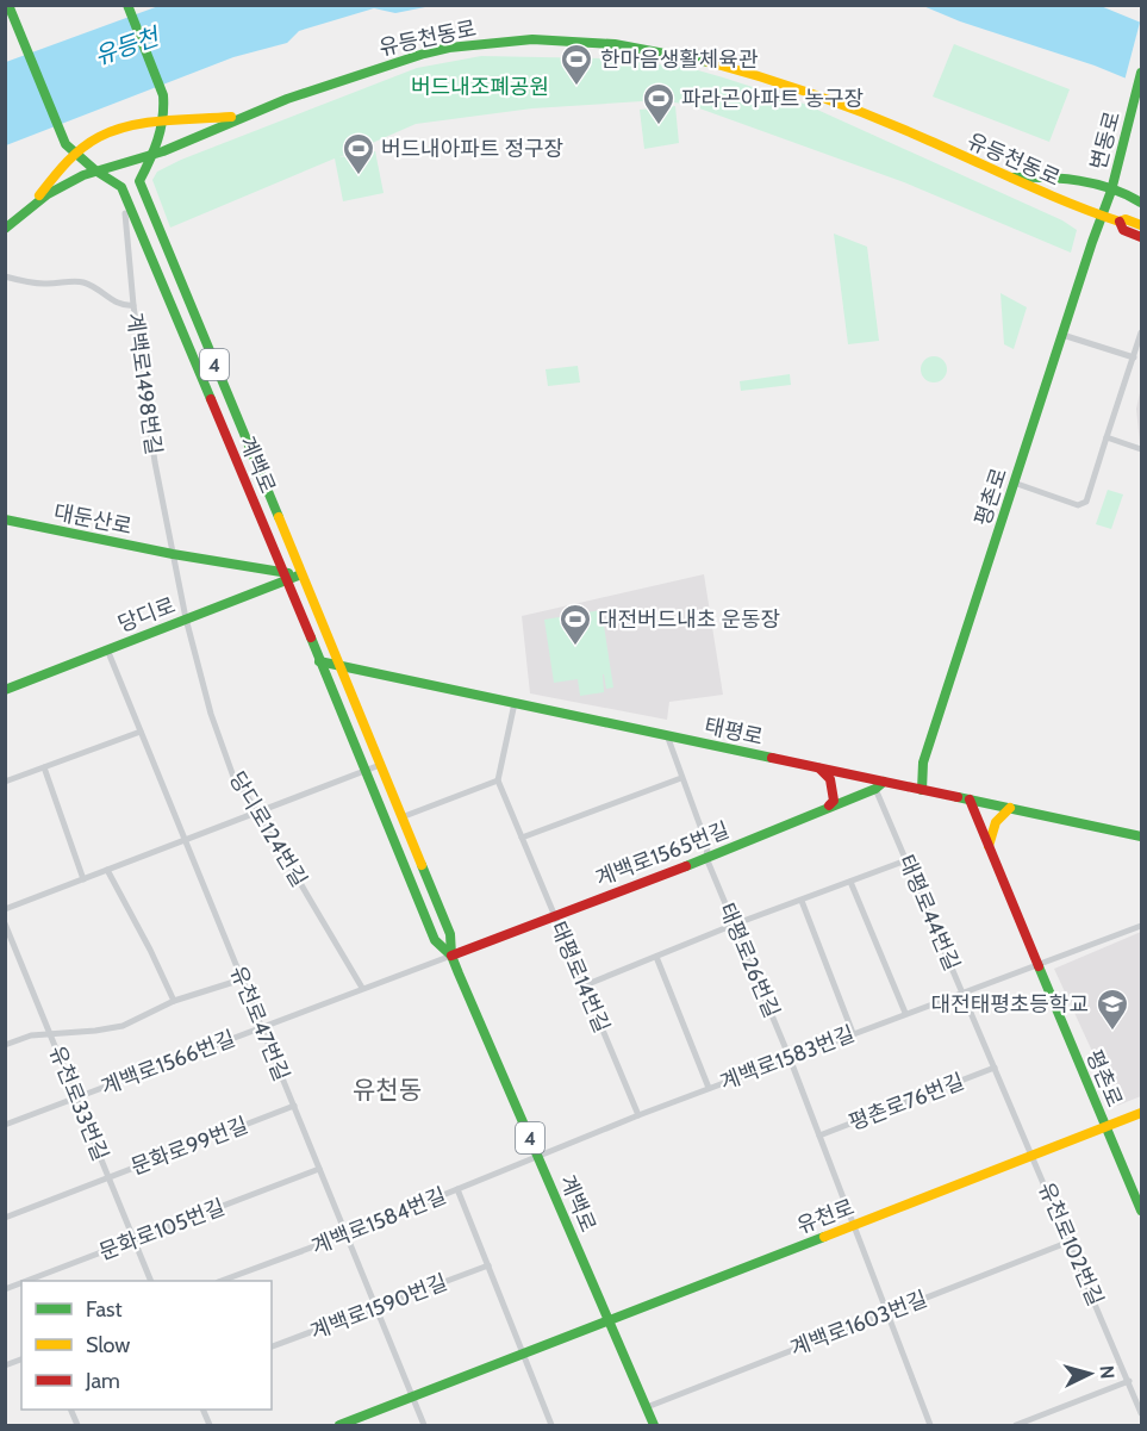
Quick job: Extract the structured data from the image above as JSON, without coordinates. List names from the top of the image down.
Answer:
{
  "streets": {
    "main road": [
      "유등천동로",
      "변동로",
      "4",
      "계백로",
      "평촌로",
      "대둔산로",
      "당디로",
      "태평로",
      "계백로1565번길",
      "유천로"
    ],
    "street": [
      "계백로1498번길",
      "당디로124번길",
      "태평로44번길",
      "태평로26번길",
      "태평로14번길",
      "유천로47번길",
      "계백로1583번길",
      "계백로1566번길",
      "평촌로76번길",
      "유천로33번길",
      "문화로99번길",
      "계백로1584번길",
      "문화로105번길",
      "유천로102번길",
      "계백로1590번길",
      "계백로1603번길"
    ]
  },
  "crossings": [
    ["유등천동로", "변동로"],
    ["유등천동로", "계백로"],
    ["유등천동로", "평촌로"],
    ["변동로", "평촌로"],
    ["계백로1498번길", "대둔산로"],
    ["계백로", "대둔산로"],
    ["계백로", "당디로"],
    ["계백로", "태평로"],
    ["계백로", "계백로1565번길"],
    ["계백로", "계백로1583번길"],
    ["계백로", "계백로1566번길"],
    ["계백로", "유천로"],
    ["계백로", "계백로1584번길"],
    ["계백로", "계백로1603번길"],
    ["평촌로", "태평로"],
    ["평촌로", "계백로1583번길"],
    ["평촌로", "유천로"],
    ["대둔산로", "당디로"],
    ["당디로", "당디로124번길"],
    ["당디로", "유천로47번길"],
    ["태평로", "계백로1565번길"],
    ["태평로", "태평로44번길"],
    ["태평로", "태평로26번길"],
    ["당디로124번길", "계백로1566번길"],
    ["계백로1565번길", "태평로44번길"],
    ["계백로1565번길", "태평로26번길"],
    ["계백로1565번길", "태평로14번길"],
    ["계백로1565번길", "계백로1566번길"],
    ["태평로44번길", "계백로1583번길"],
    ["태평로44번길", "평촌로76번길"],
    ["태평로44번길", "유천로"],
    ["태평로44번길", "유천로102번길"],
    ["태평로26번길", "계백로1583번길"],
    ["태평로26번길", "평촌로76번길"],
    ["태평로26번길", "유천로"],
    ["태평로26번길", "계백로1603번길"],
    ["태평로14번길", "계백로1583번길"],
    ["유천로47번길", "계백로1566번길"],
    ["유천로47번길", "문화로99번길"],
    ["유천로47번길", "유천로"],
    ["유천로47번길", "계백로1584번길"],
    ["유천로47번길", "문화로105번길"],
    ["유천로47번길", "계백로1590번길"],
    ["계백로1583번길", "계백로1584번길"],
    ["계백로1566번길", "유천로33번길"],
    ["유천로33번길", "문화로99번길"],
    ["유천로33번길", "문화로105번길"],
    ["유천로", "유천로102번길"],
    ["유천로102번길", "계백로1603번길"]
  ],
  "districts": ["유천동"],
  "water": ["유등천"],
  "parks": ["버드내조폐공원"],
  "places": {
    "sports": [
      "한마음생활체육관",
      "파라곤아파트 농구장",
      "버드내아파트 정구장",
      "대전버드내초 운동장"
    ],
    "school or university": ["대전태평초등학교"]
  },
  "legend": ["Fast", "Slow", "Jam"],
  "north": "right"
}
